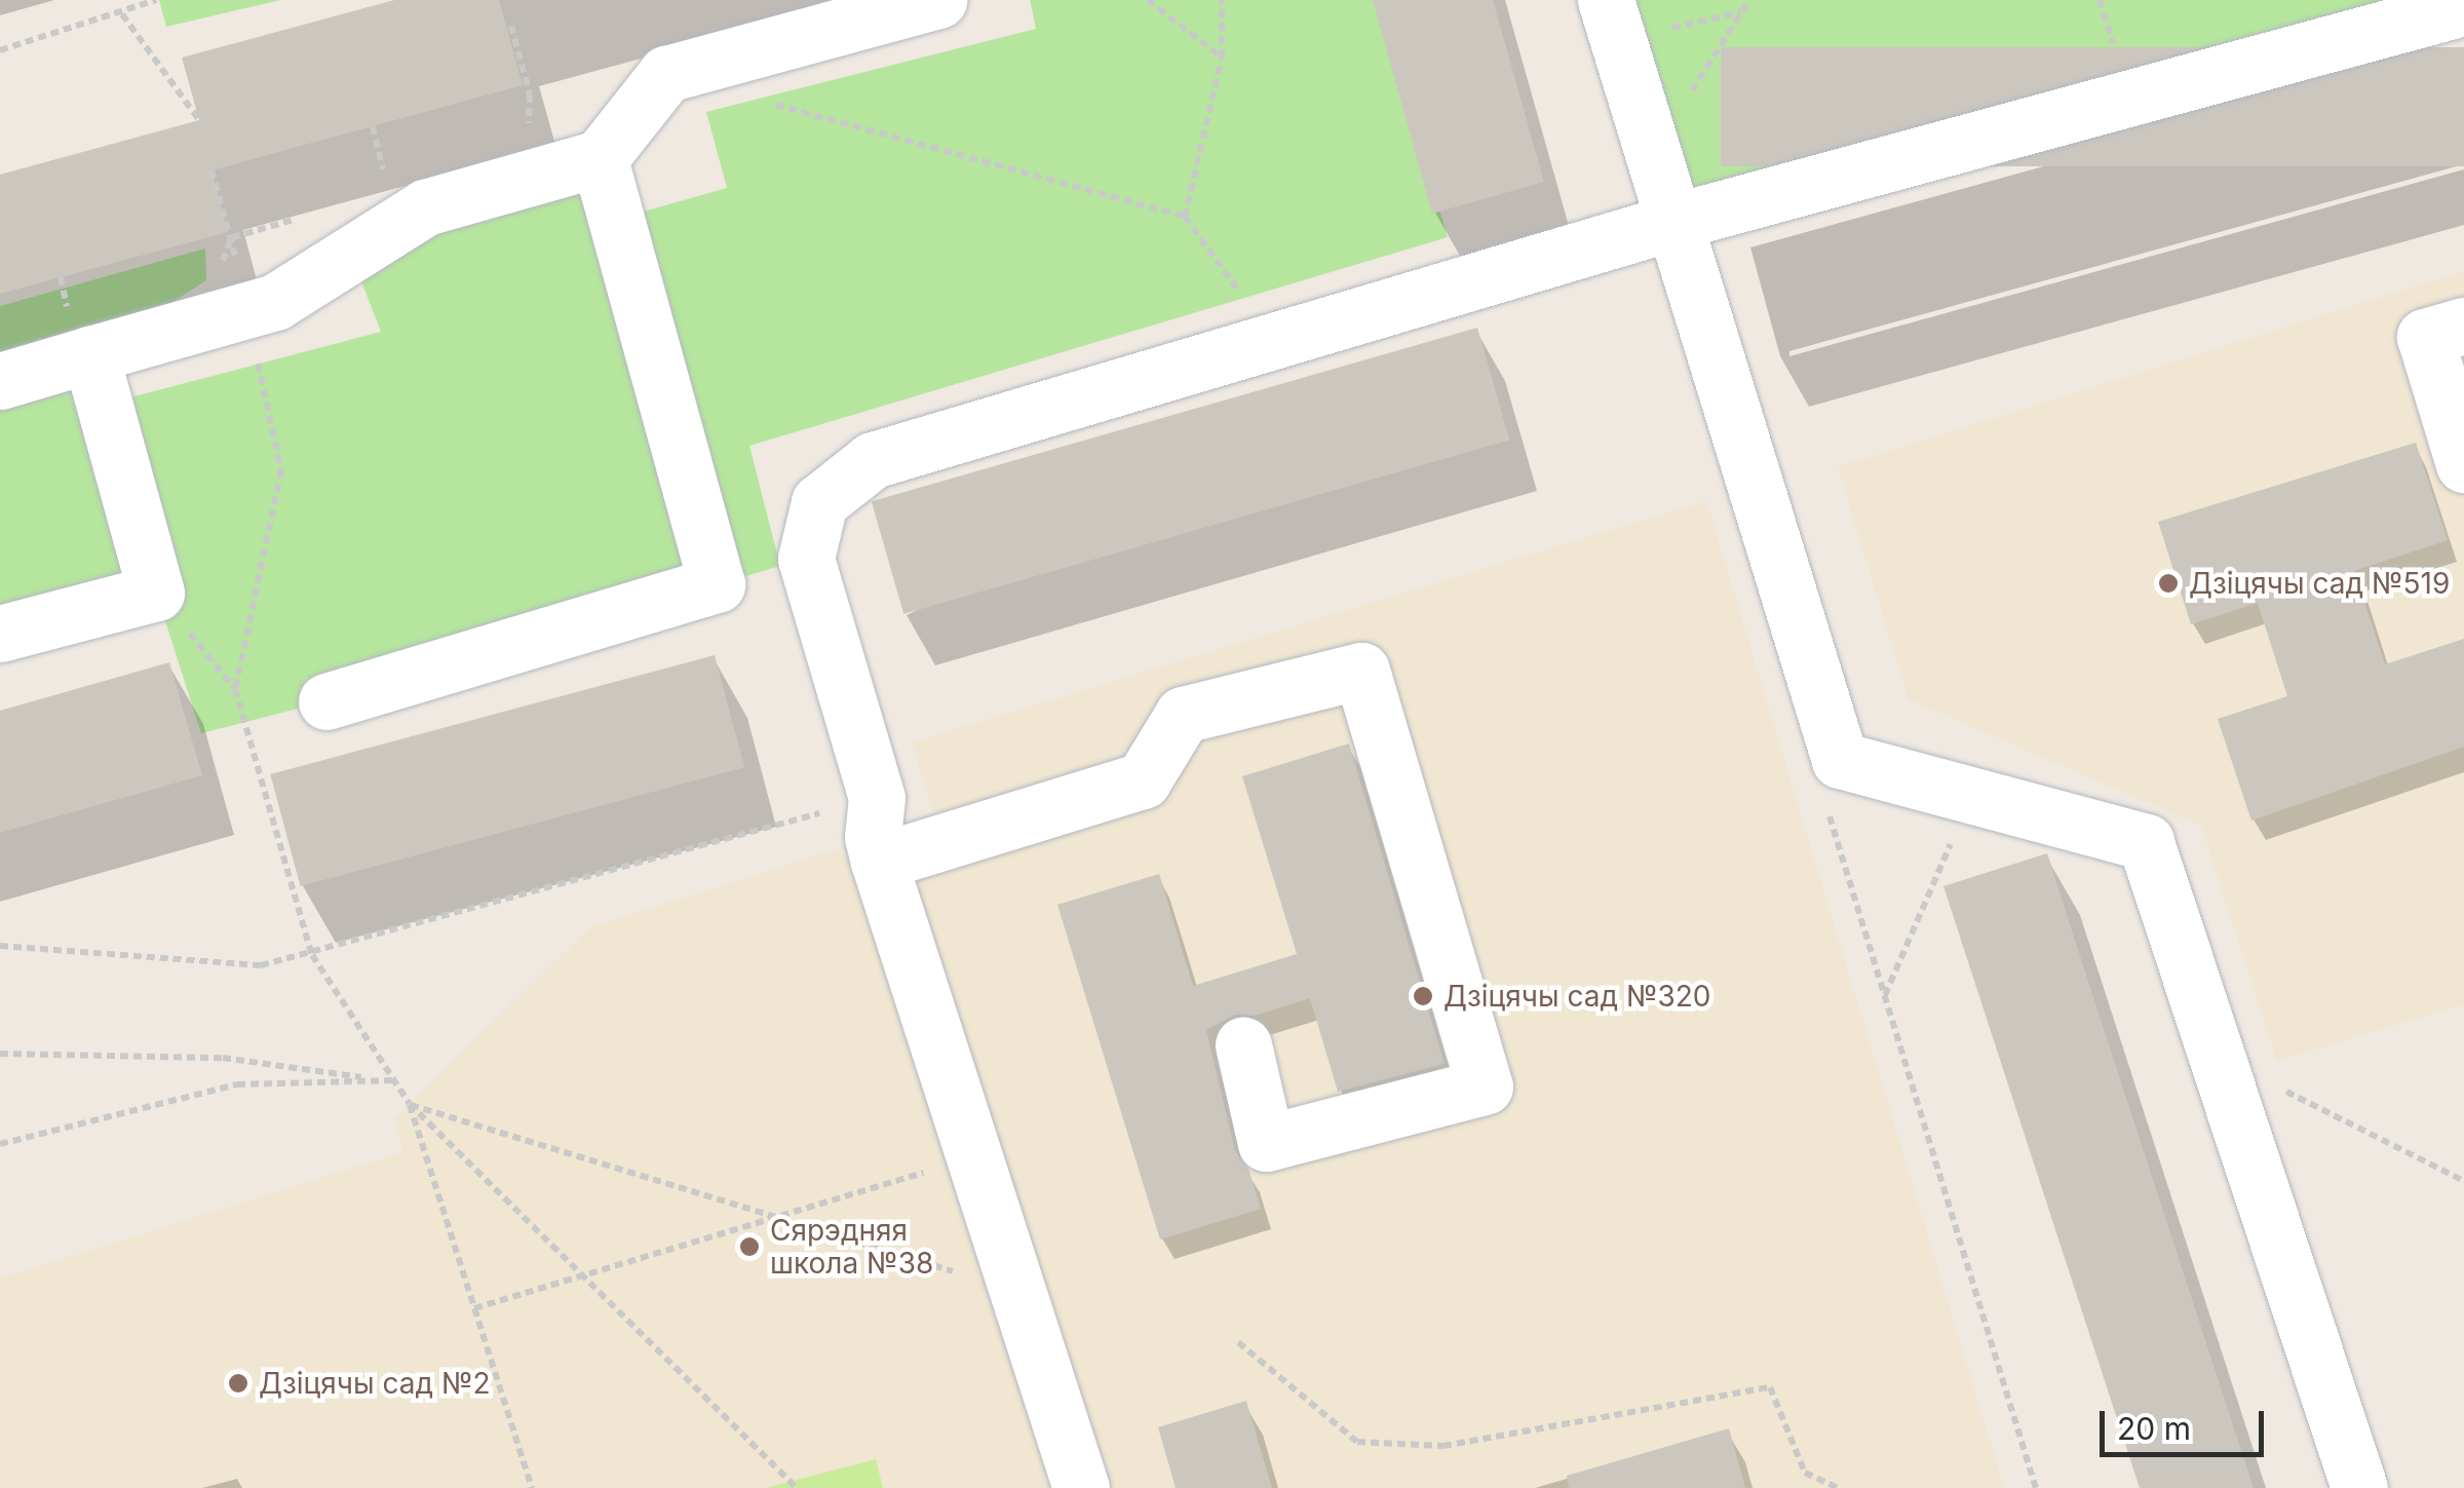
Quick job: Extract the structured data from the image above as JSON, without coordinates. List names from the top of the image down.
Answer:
{
  "places": [
    "Дзіцячы сад №519",
    "Дзіцячы сад №320",
    "Сярэдняя школа №38",
    "Дзіцячы сад №2"
  ],
  "scale_bar": "20 m"
}
